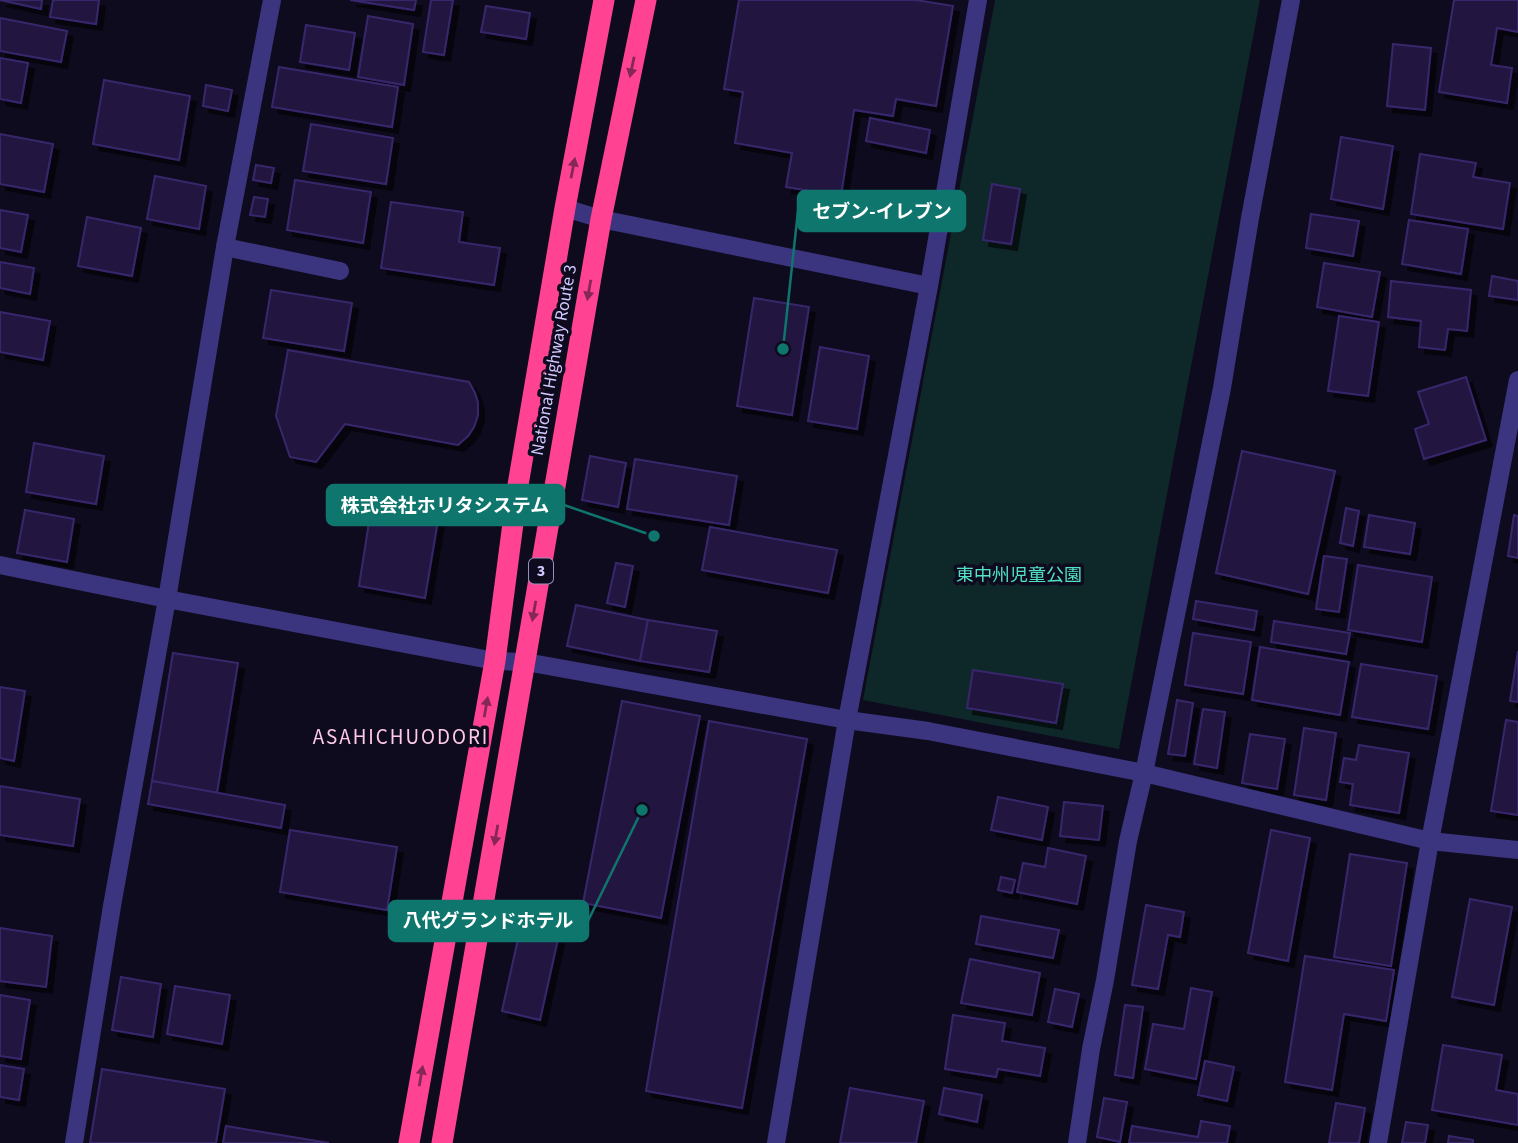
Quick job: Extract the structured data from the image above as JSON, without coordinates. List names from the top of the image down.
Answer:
{
  "streets": {
    "highway": ["National Highway Route 3", "3"]
  },
  "districts": ["ASAHICHUODORI"],
  "parks": ["東中州児童公園"],
  "places": ["セブン-イレブン", "株式会社ホリタシステム", "八代グランドホテル"]
}
